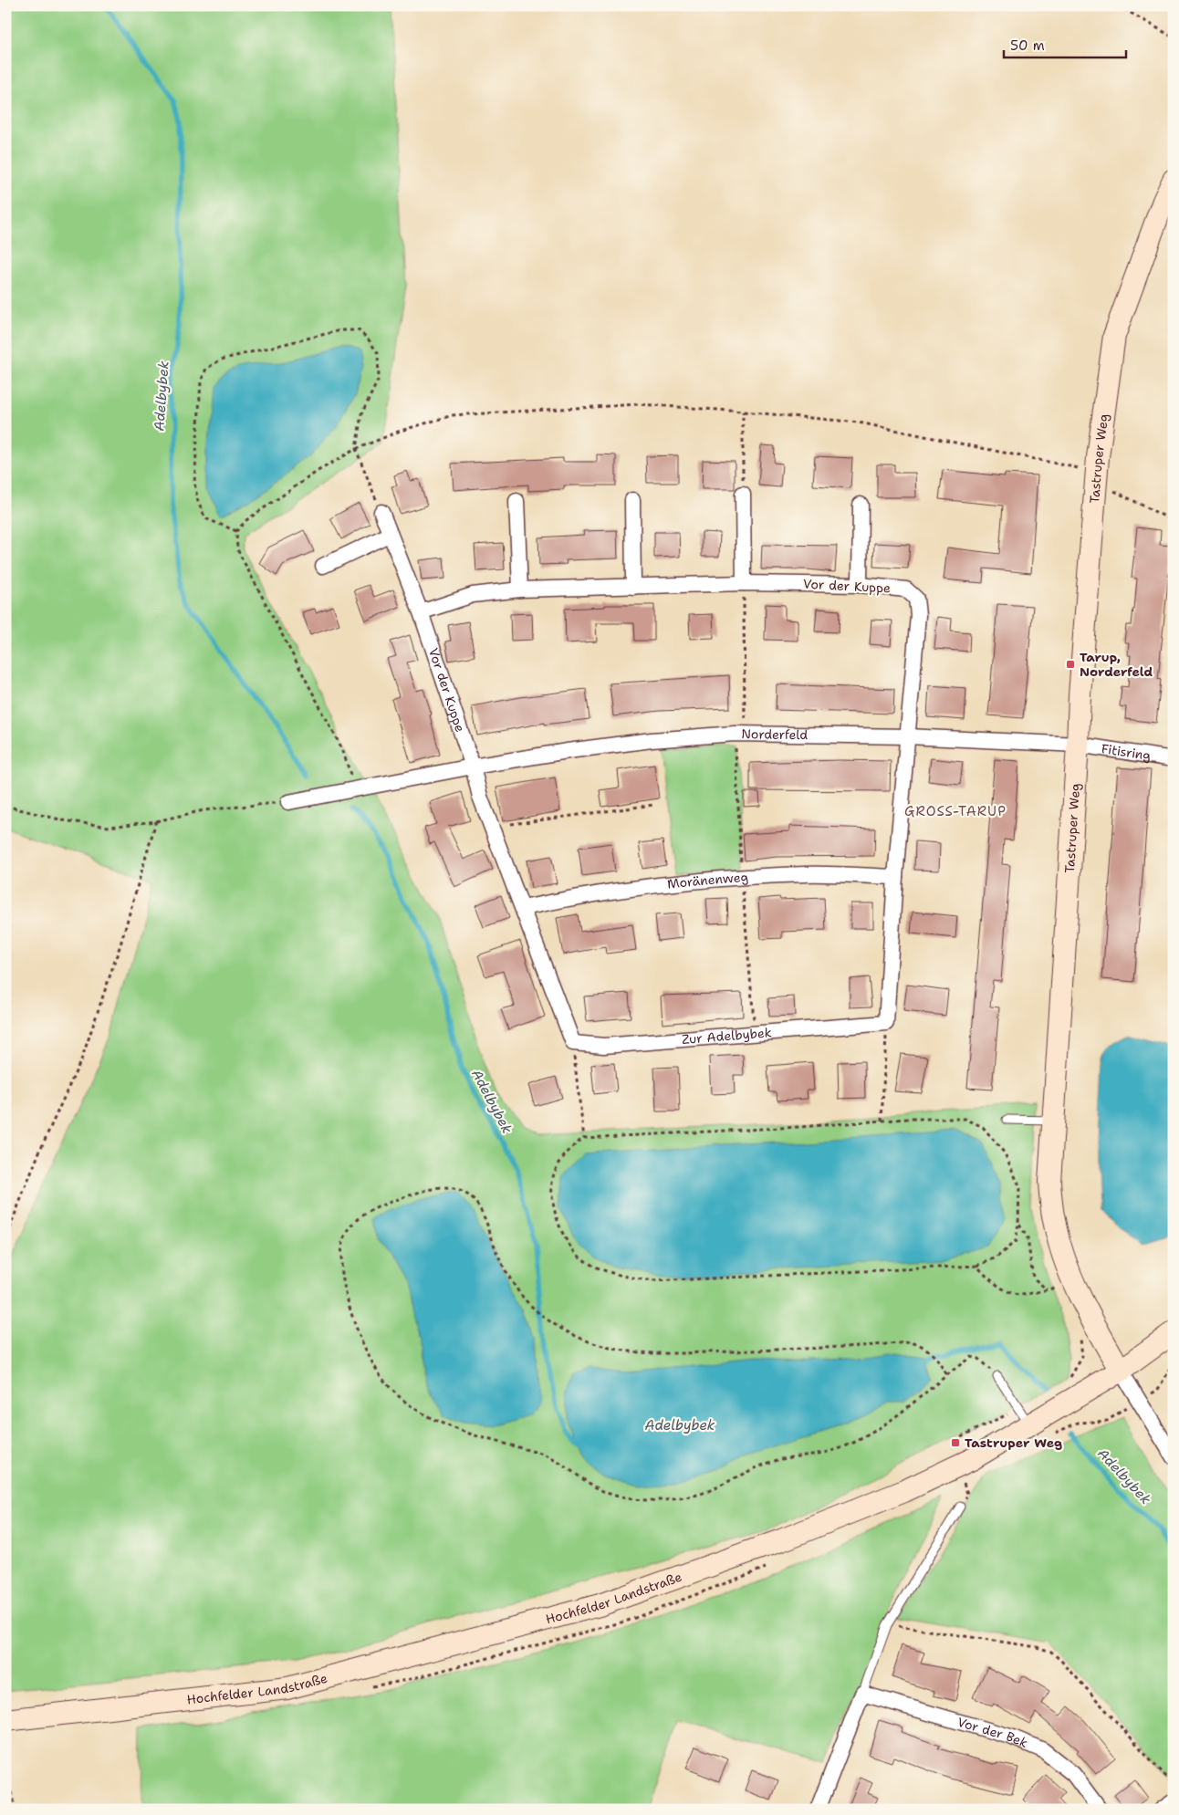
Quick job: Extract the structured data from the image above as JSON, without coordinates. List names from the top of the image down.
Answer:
{
  "streets": {
    "main road": ["Tastruper Weg", "Hochfelder Landstraße"],
    "street": [
      "Vor der Kuppe",
      "Norderfeld",
      "Fitisring",
      "Moränenweg",
      "Zur Adelbybek",
      "Vor der Bek"
    ]
  },
  "crossings": [
    ["Tastruper Weg", "Norderfeld"],
    ["Tastruper Weg", "Fitisring"],
    ["Tastruper Weg", "Hochfelder Landstraße"],
    ["Vor der Kuppe", "Norderfeld"],
    ["Norderfeld", "Fitisring"]
  ],
  "districts": ["GROSS-TARUP"],
  "water": ["Adelbybek"],
  "places": {
    "transit": ["Tarup, Norderfeld", "Tastruper Weg"]
  },
  "scale_bar": "50 m"
}
